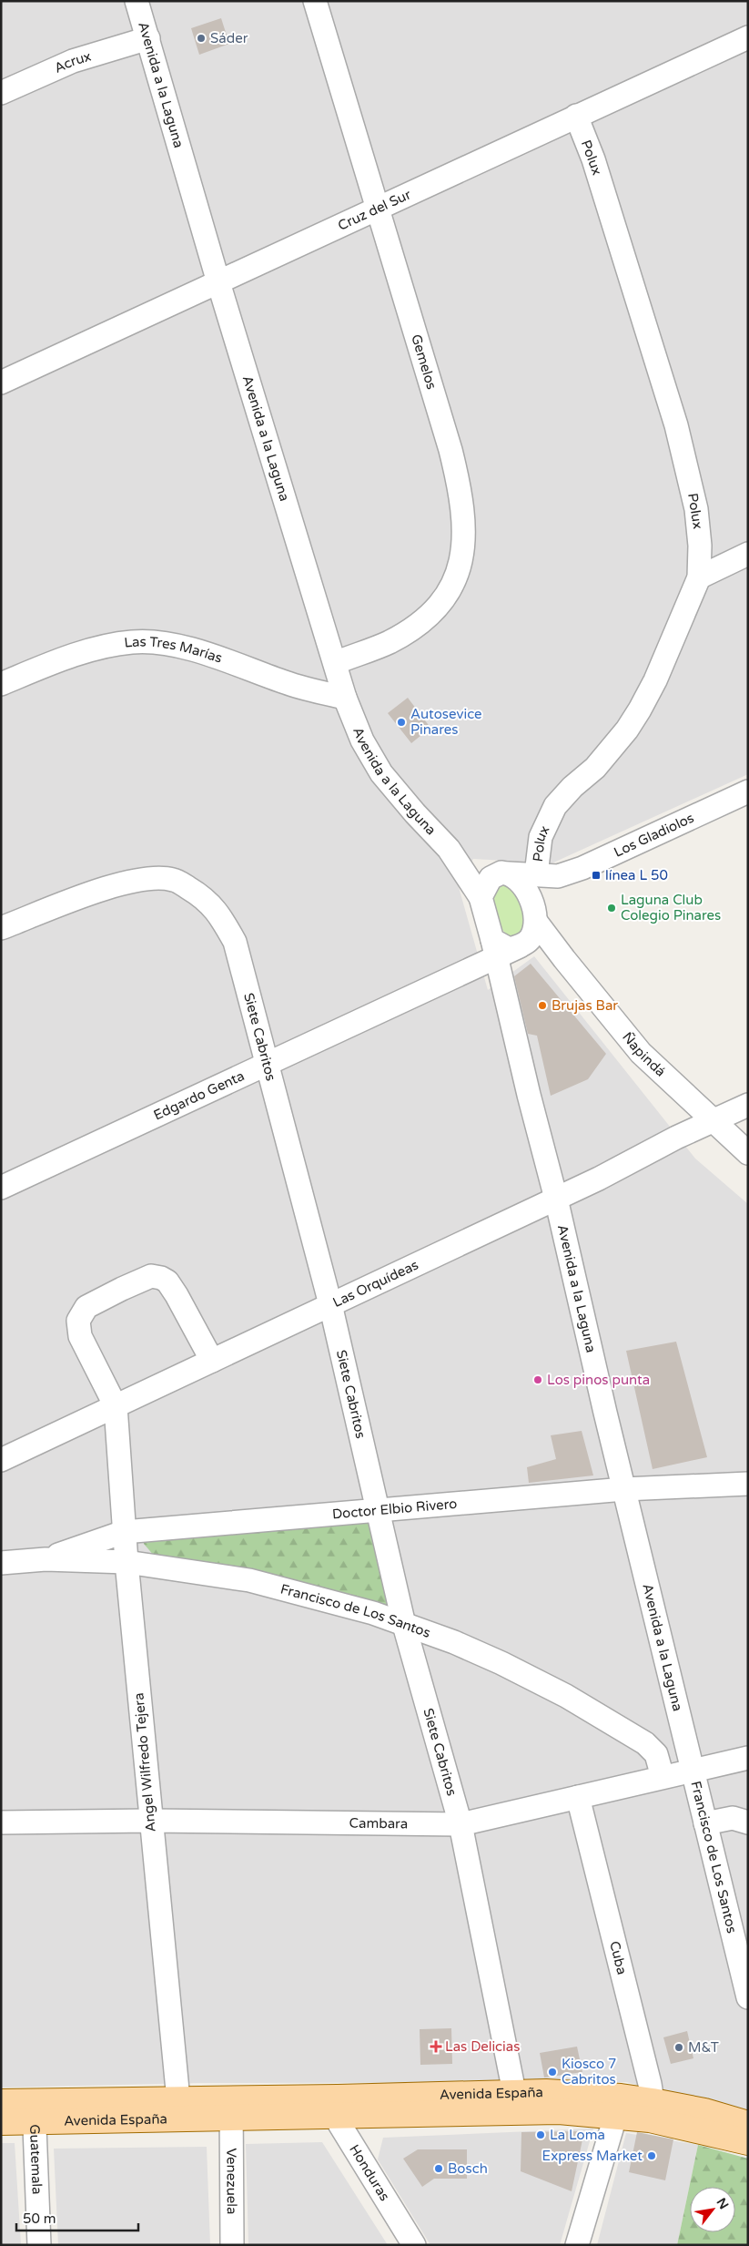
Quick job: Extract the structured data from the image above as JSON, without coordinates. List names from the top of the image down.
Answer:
{
  "streets": {
    "main road": ["Avenida España"],
    "street": [
      "Acrux",
      "Avenida a la Laguna",
      "Polux",
      "Cruz del Sur",
      "Gemelos",
      "Las Tres Marías",
      "Los Gladiolos",
      "Siete Cabritos",
      "Ñapindá",
      "Edgardo Genta",
      "Las Orquídeas",
      "Doctor Elbio Rivero",
      "Francisco de Los Santos",
      "Angel Wilfredo Tejera",
      "Cambara",
      "Cuba",
      "Guatemala",
      "Honduras",
      "Venezuela"
    ]
  },
  "crossings": [
    ["Acrux", "Avenida a la Laguna"],
    ["Avenida a la Laguna", "Cruz del Sur"],
    ["Avenida a la Laguna", "Gemelos"],
    ["Avenida a la Laguna", "Las Tres Marías"],
    ["Avenida a la Laguna", "Los Gladiolos"],
    ["Avenida a la Laguna", "Ñapindá"],
    ["Avenida a la Laguna", "Edgardo Genta"],
    ["Avenida a la Laguna", "Las Orquídeas"],
    ["Avenida a la Laguna", "Doctor Elbio Rivero"],
    ["Avenida a la Laguna", "Francisco de Los Santos"],
    ["Avenida a la Laguna", "Cambara"],
    ["Polux", "Cruz del Sur"],
    ["Polux", "Los Gladiolos"],
    ["Cruz del Sur", "Gemelos"],
    ["Los Gladiolos", "Ñapindá"],
    ["Los Gladiolos", "Edgardo Genta"],
    ["Siete Cabritos", "Edgardo Genta"],
    ["Siete Cabritos", "Las Orquídeas"],
    ["Siete Cabritos", "Doctor Elbio Rivero"],
    ["Siete Cabritos", "Francisco de Los Santos"],
    ["Siete Cabritos", "Cambara"],
    ["Siete Cabritos", "Avenida España"],
    ["Ñapindá", "Edgardo Genta"],
    ["Ñapindá", "Las Orquídeas"],
    ["Las Orquídeas", "Angel Wilfredo Tejera"],
    ["Doctor Elbio Rivero", "Francisco de Los Santos"],
    ["Doctor Elbio Rivero", "Angel Wilfredo Tejera"],
    ["Francisco de Los Santos", "Angel Wilfredo Tejera"],
    ["Francisco de Los Santos", "Cambara"],
    ["Angel Wilfredo Tejera", "Cambara"],
    ["Angel Wilfredo Tejera", "Avenida España"],
    ["Cambara", "Cuba"],
    ["Cuba", "Avenida España"],
    ["Avenida España", "Guatemala"],
    ["Avenida España", "Honduras"],
    ["Avenida España", "Venezuela"]
  ],
  "places": {
    "other": [
      "Sáder",
      "Autosevice Pinares",
      "Laguna Club Colegio Pinares",
      "Brujas Bar",
      "Los pinos punta",
      "M&T",
      "Kiosco 7 Cabritos",
      "La Loma",
      "Express Market",
      "Bosch"
    ],
    "transit": ["línea L 50"],
    "health": ["Las Delicias"]
  },
  "scale_bar": "50 m",
  "north": "top right"
}
